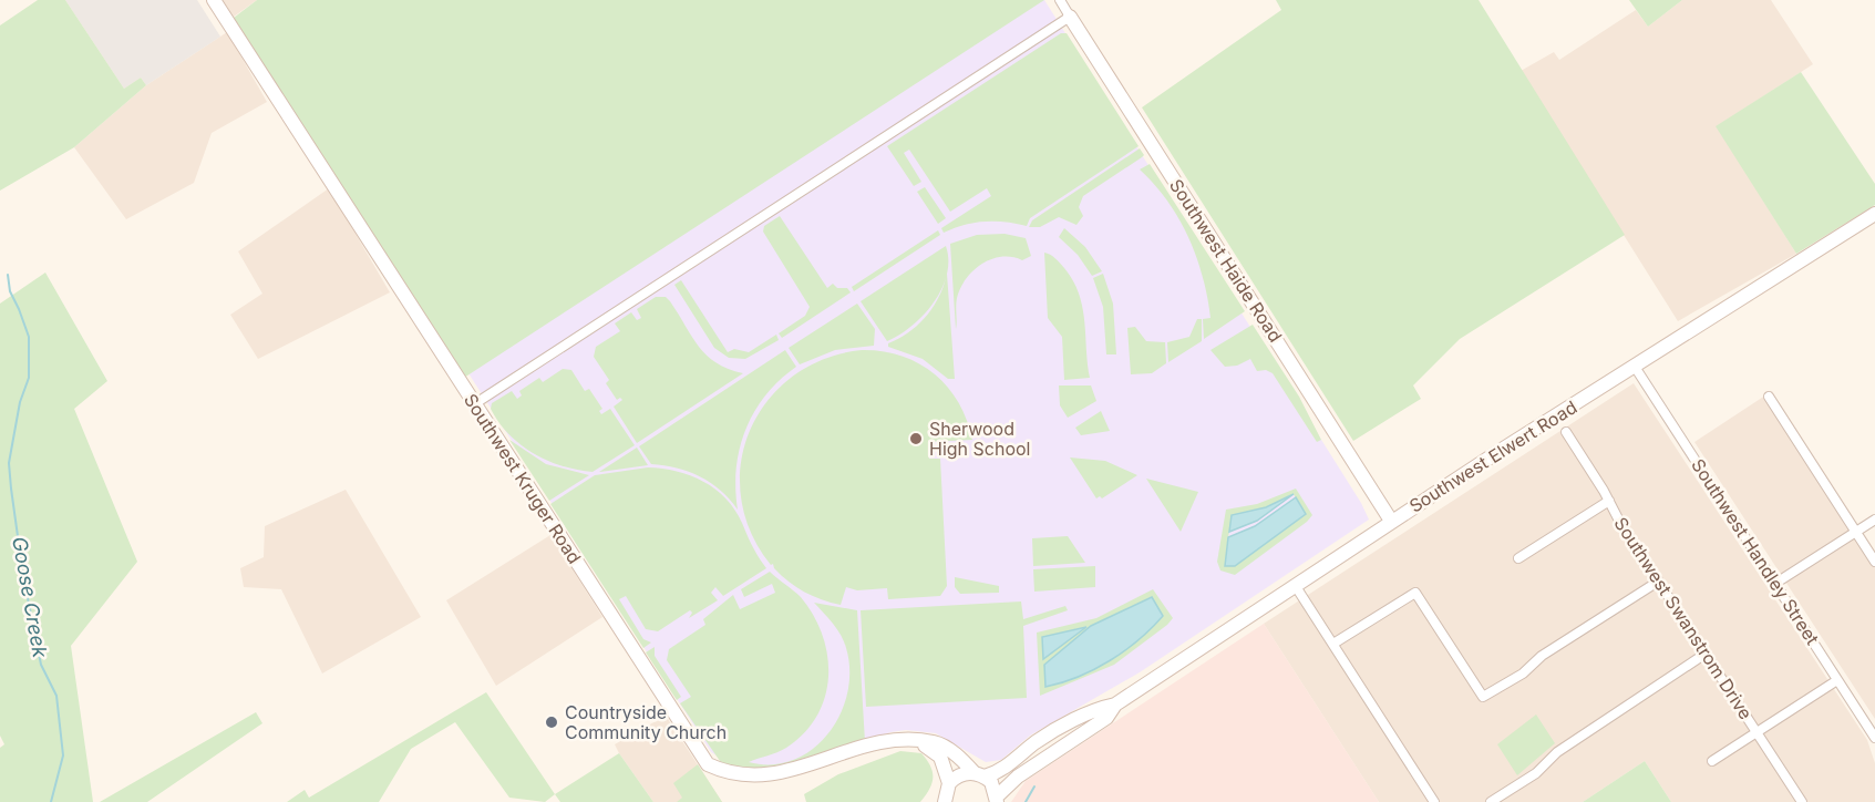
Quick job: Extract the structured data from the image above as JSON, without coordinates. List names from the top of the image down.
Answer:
{
  "streets": {
    "street": [
      "Southwest Haide Road",
      "Southwest Elwert Road",
      "Southwest Kruger Road",
      "Southwest Handley Street",
      "Southwest Swanstrom Drive"
    ]
  },
  "crossings": [
    ["Southwest Haide Road", "Southwest Elwert Road"],
    ["Southwest Elwert Road", "Southwest Handley Street"]
  ],
  "water": ["Goose Creek"],
  "places": ["Sherwood High School", "Countryside Community Church"]
}
